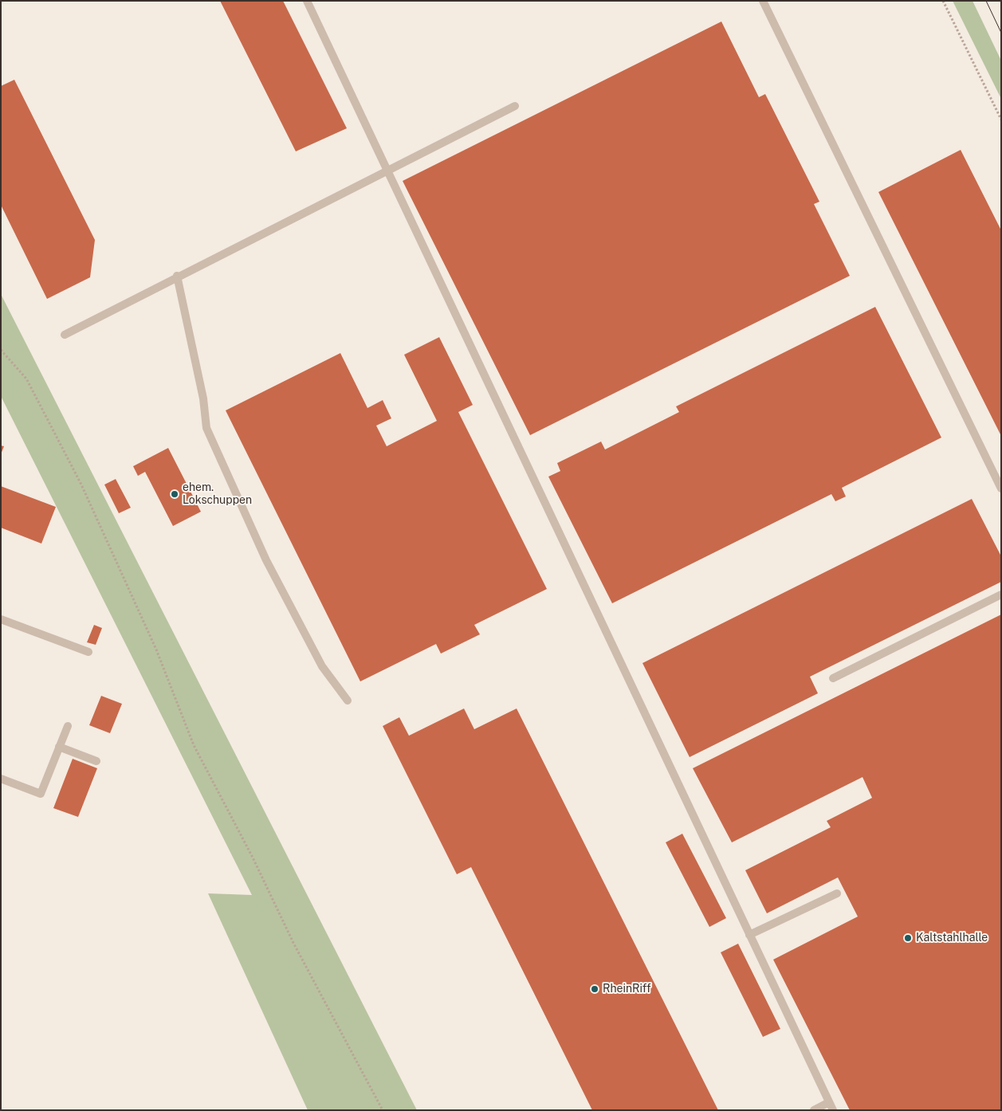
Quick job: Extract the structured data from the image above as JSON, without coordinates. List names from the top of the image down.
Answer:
{
  "places": ["ehem. Lokschuppen", "Kaltstahlhalle", "RheinRiff"]
}
